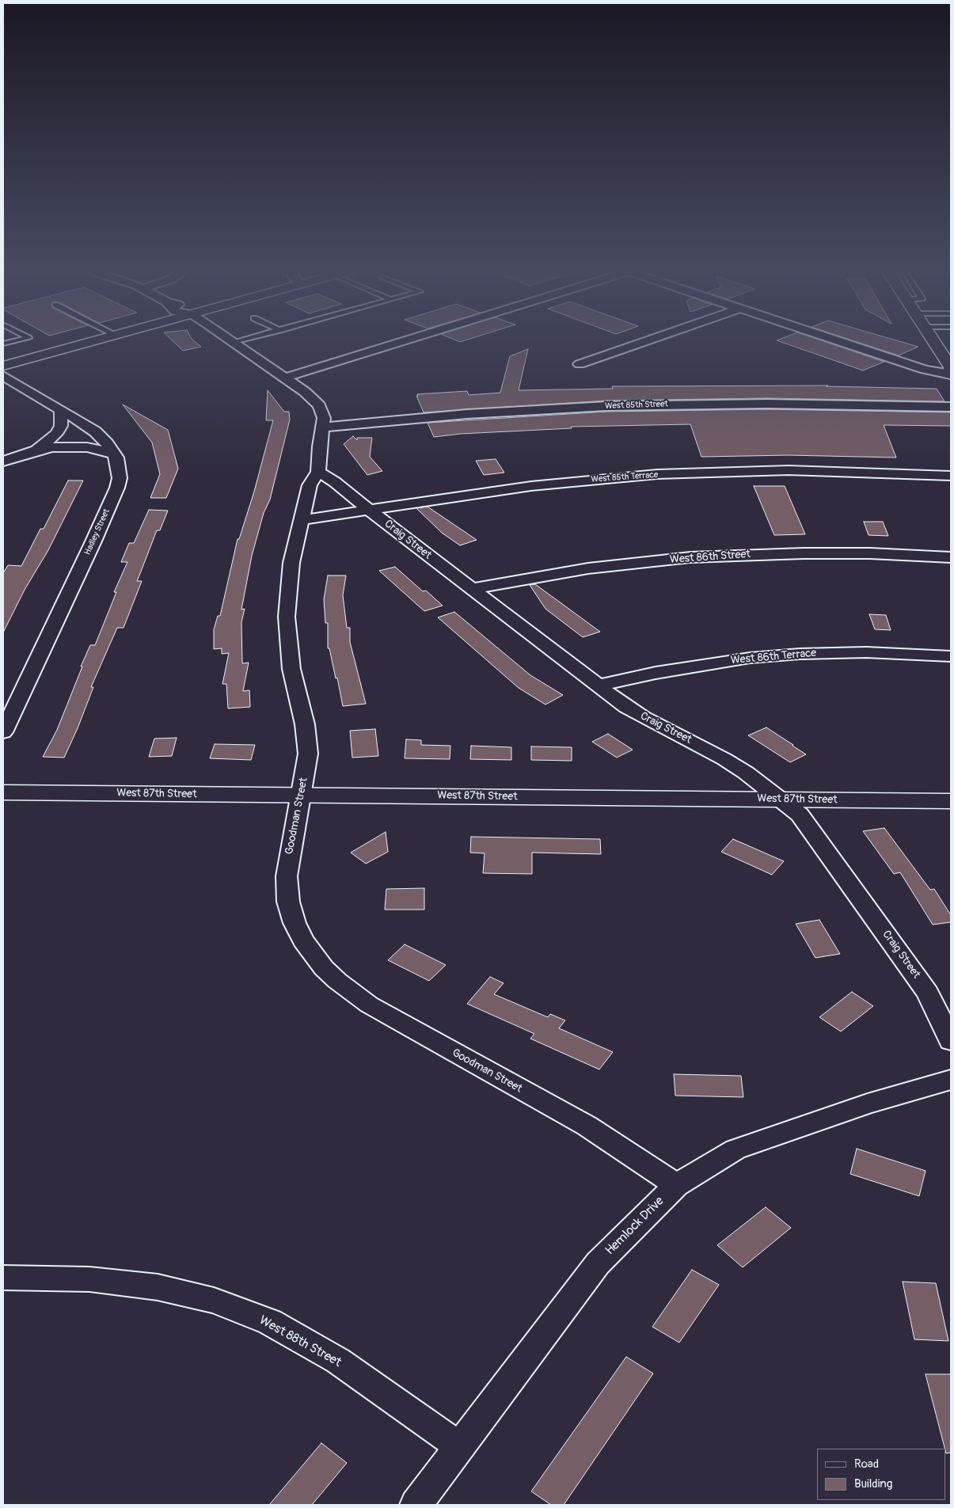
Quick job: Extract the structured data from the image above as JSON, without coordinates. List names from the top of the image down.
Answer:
{
  "streets": {
    "street": [
      "West 85th Street",
      "West 85th Terrace",
      "Hadley Street",
      "Craig Street",
      "West 86th Street",
      "West 86th Terrace",
      "West 87th Street",
      "Goodman Street",
      "Hemlock Drive",
      "West 88th Street"
    ]
  },
  "crossings": [
    ["West 85th Street", "Goodman Street"],
    ["West 85th Terrace", "Craig Street"],
    ["West 85th Terrace", "Goodman Street"],
    ["Craig Street", "West 86th Street"],
    ["Craig Street", "West 86th Terrace"],
    ["Craig Street", "West 87th Street"],
    ["Craig Street", "Goodman Street"],
    ["West 87th Street", "Goodman Street"],
    ["Goodman Street", "Hemlock Drive"],
    ["Hemlock Drive", "West 88th Street"]
  ],
  "legend": ["Road", "Building"]
}
